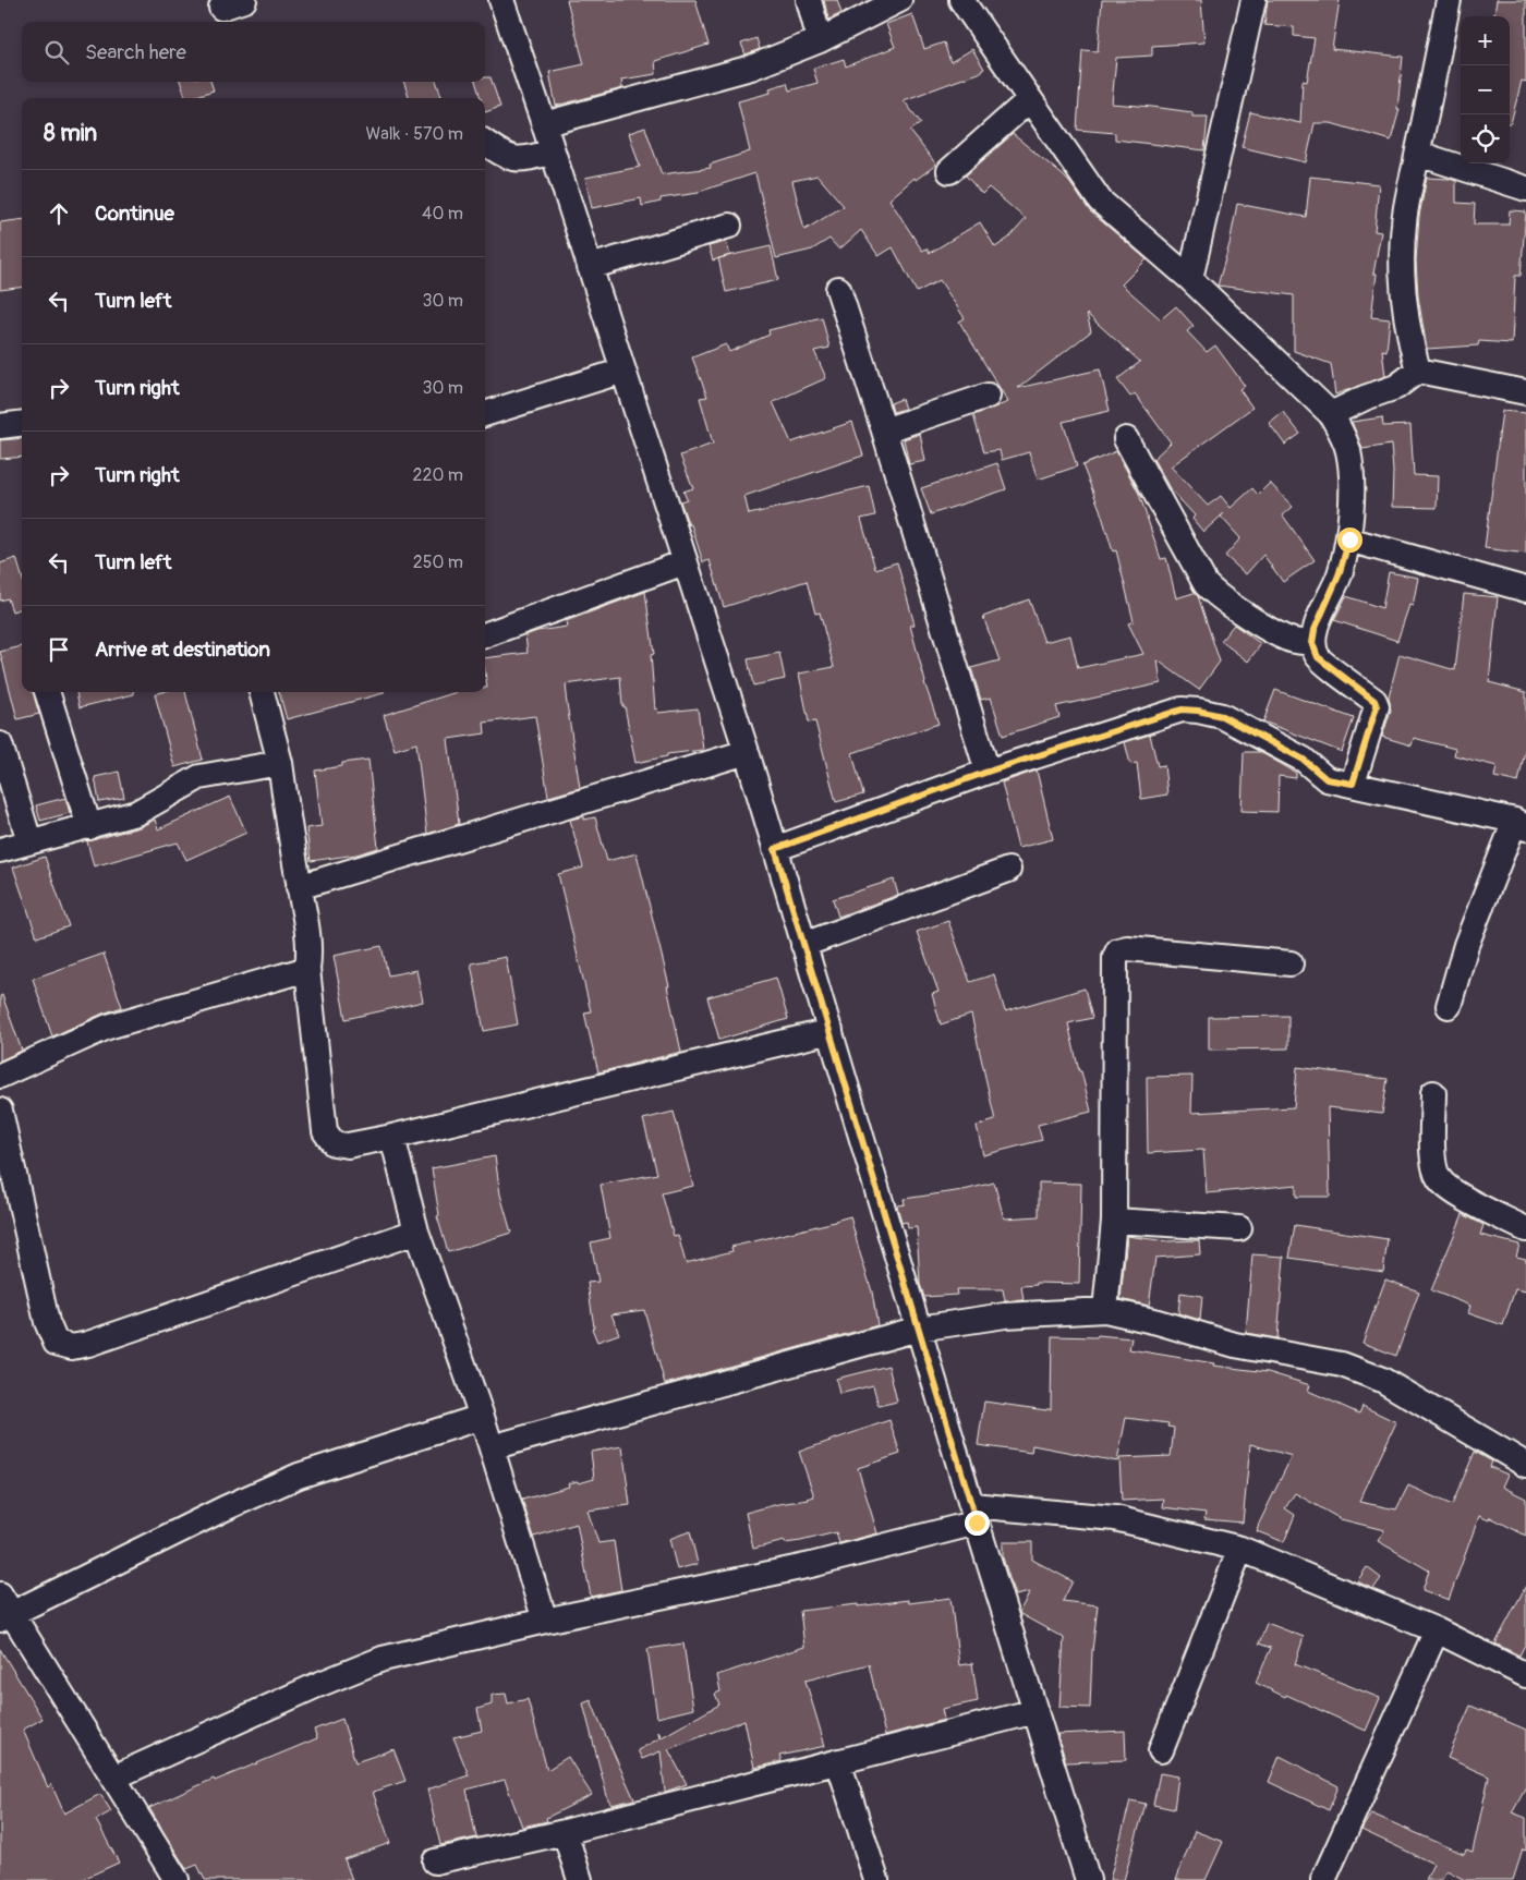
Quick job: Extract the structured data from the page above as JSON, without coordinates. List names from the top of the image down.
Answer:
{
  "page": {
    "map_buttons": ["+", "−"],
    "search": "Search here",
    "heading": ["8 min", "Walk · 570 m"],
    "list": [
      ["Continue", "40 m"],
      ["Turn left", "30 m"],
      ["Turn right", "30 m"],
      ["Turn right", "220 m"],
      ["Turn left", "250 m"],
      "Arrive at destination"
    ]
  }
}
